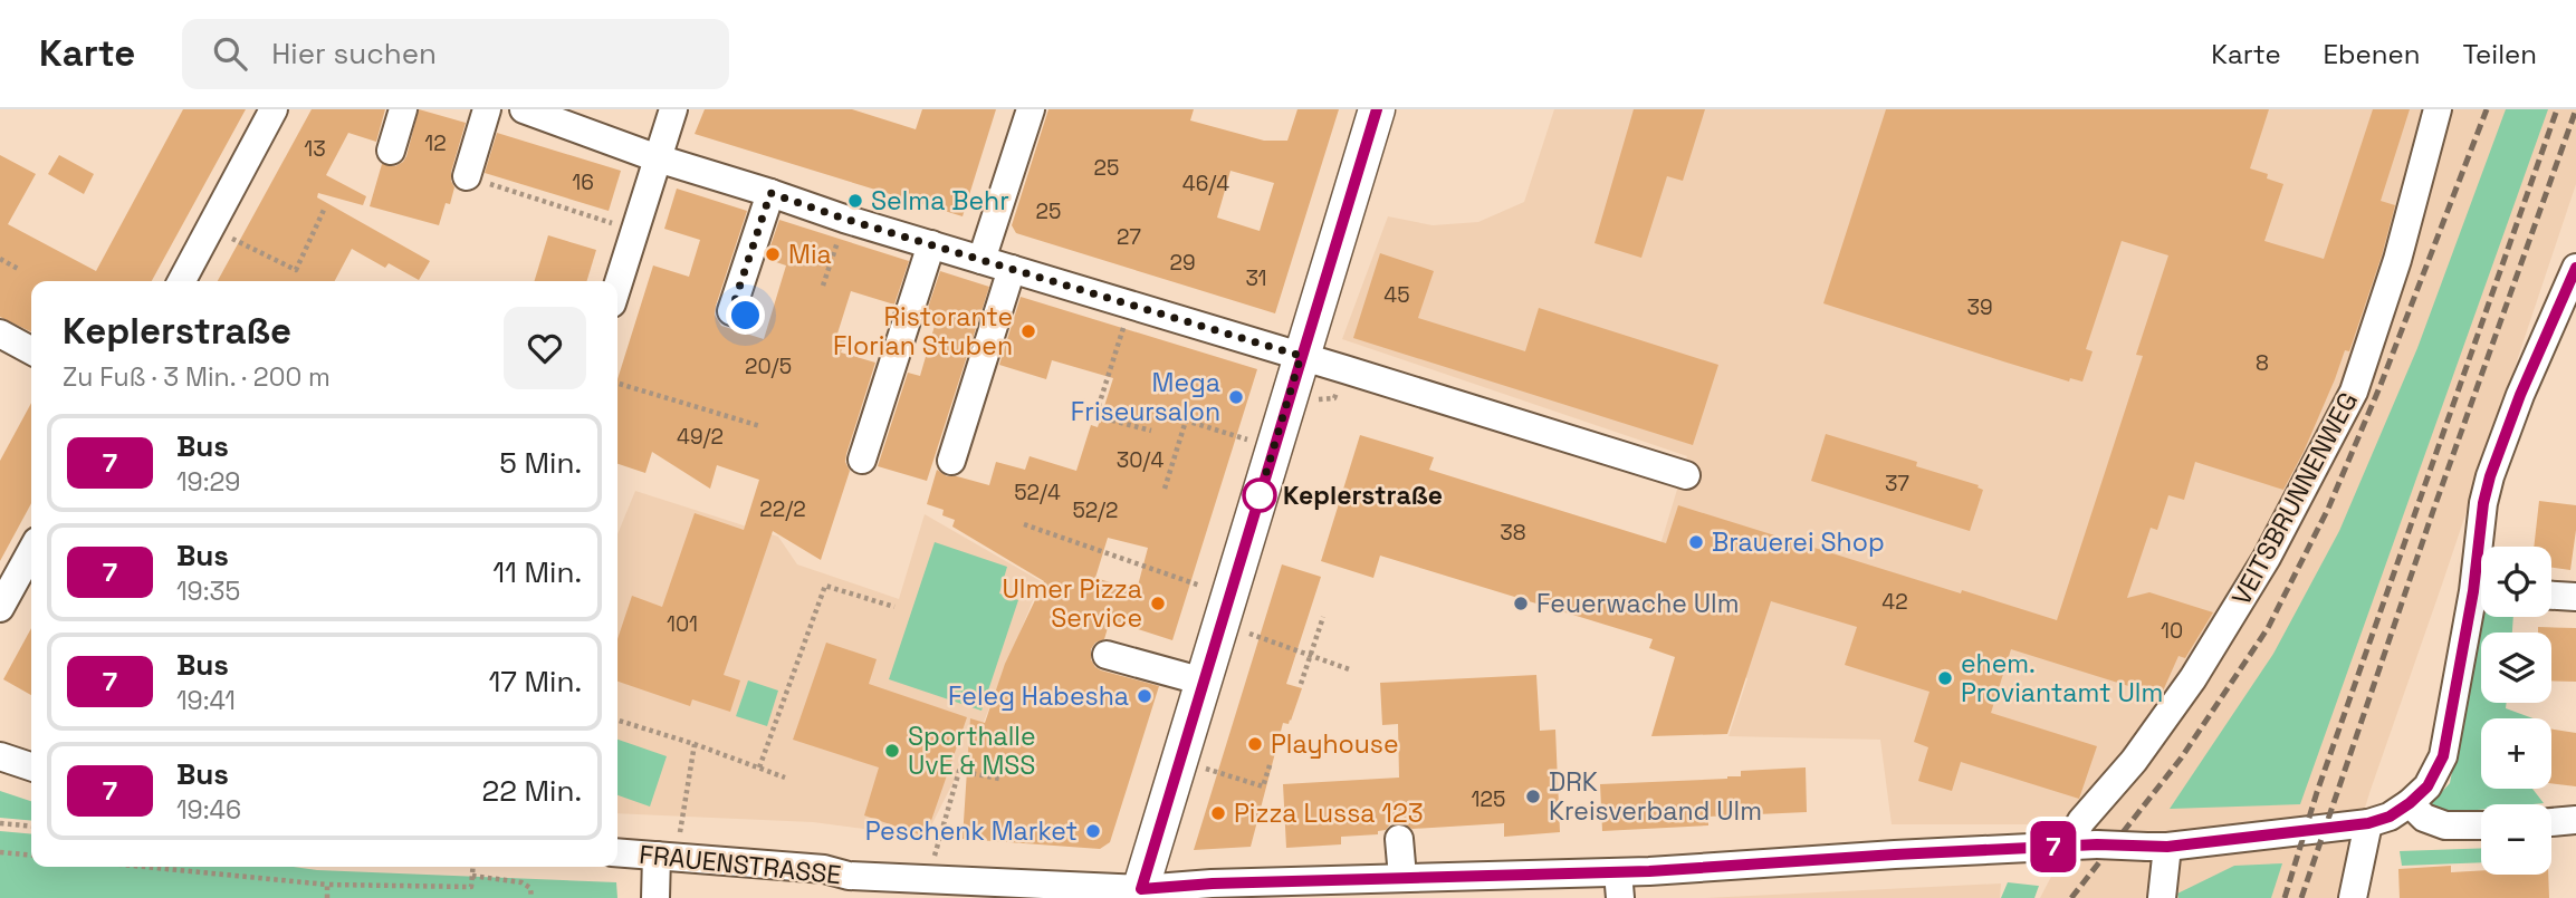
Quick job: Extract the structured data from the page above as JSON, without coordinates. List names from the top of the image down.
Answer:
{
  "streets": {
    "street": ["VEITSBRUNNENWEG", "FRAUENSTRASSE"]
  },
  "crossings": [
    ["VEITSBRUNNENWEG", "FRAUENSTRASSE"]
  ],
  "places": [
    "Selma Behr",
    "Mia",
    "Ristorante Florian Stuben",
    "Mega Friseursalon",
    "Keplerstraße",
    "Brauerei Shop",
    "Ulmer Pizza Service",
    "Feuerwache Ulm",
    "ehem. Proviantamt Ulm",
    "Feleg Habesha",
    "Playhouse",
    "Sporthalle UvE & MSS",
    "DRK Kreisverband Ulm",
    "Pizza Lussa 123",
    "Peschenk Market"
  ],
  "lines": ["bus line 7"],
  "house_numbers": [
    "12",
    "13",
    "25",
    "16",
    "46/4",
    "25",
    "27",
    "29",
    "31",
    "45",
    "39",
    "8",
    "20/5",
    "49/2",
    "30/4",
    "37",
    "52/4",
    "22/2",
    "52/2",
    "38",
    "42",
    "101",
    "10",
    "125"
  ],
  "page": {
    "header": "Karte",
    "search": "Hier suchen",
    "nav": ["Karte", "Ebenen", "Teilen"],
    "on_map": "7",
    "heading": ["Keplerstraße", "Zu Fuß · 3 Min. · 200 m"],
    "list": [
      {
        "mark": "7",
        "name": "Bus",
        "note": "19:29",
        "value": "5 Min."
      },
      {
        "mark": "7",
        "name": "Bus",
        "note": "19:35",
        "value": "11 Min."
      },
      {
        "mark": "7",
        "name": "Bus",
        "note": "19:41",
        "value": "17 Min."
      },
      {
        "mark": "7",
        "name": "Bus",
        "note": "19:46",
        "value": "22 Min."
      }
    ],
    "map_buttons": ["+", "−"]
  }
}
